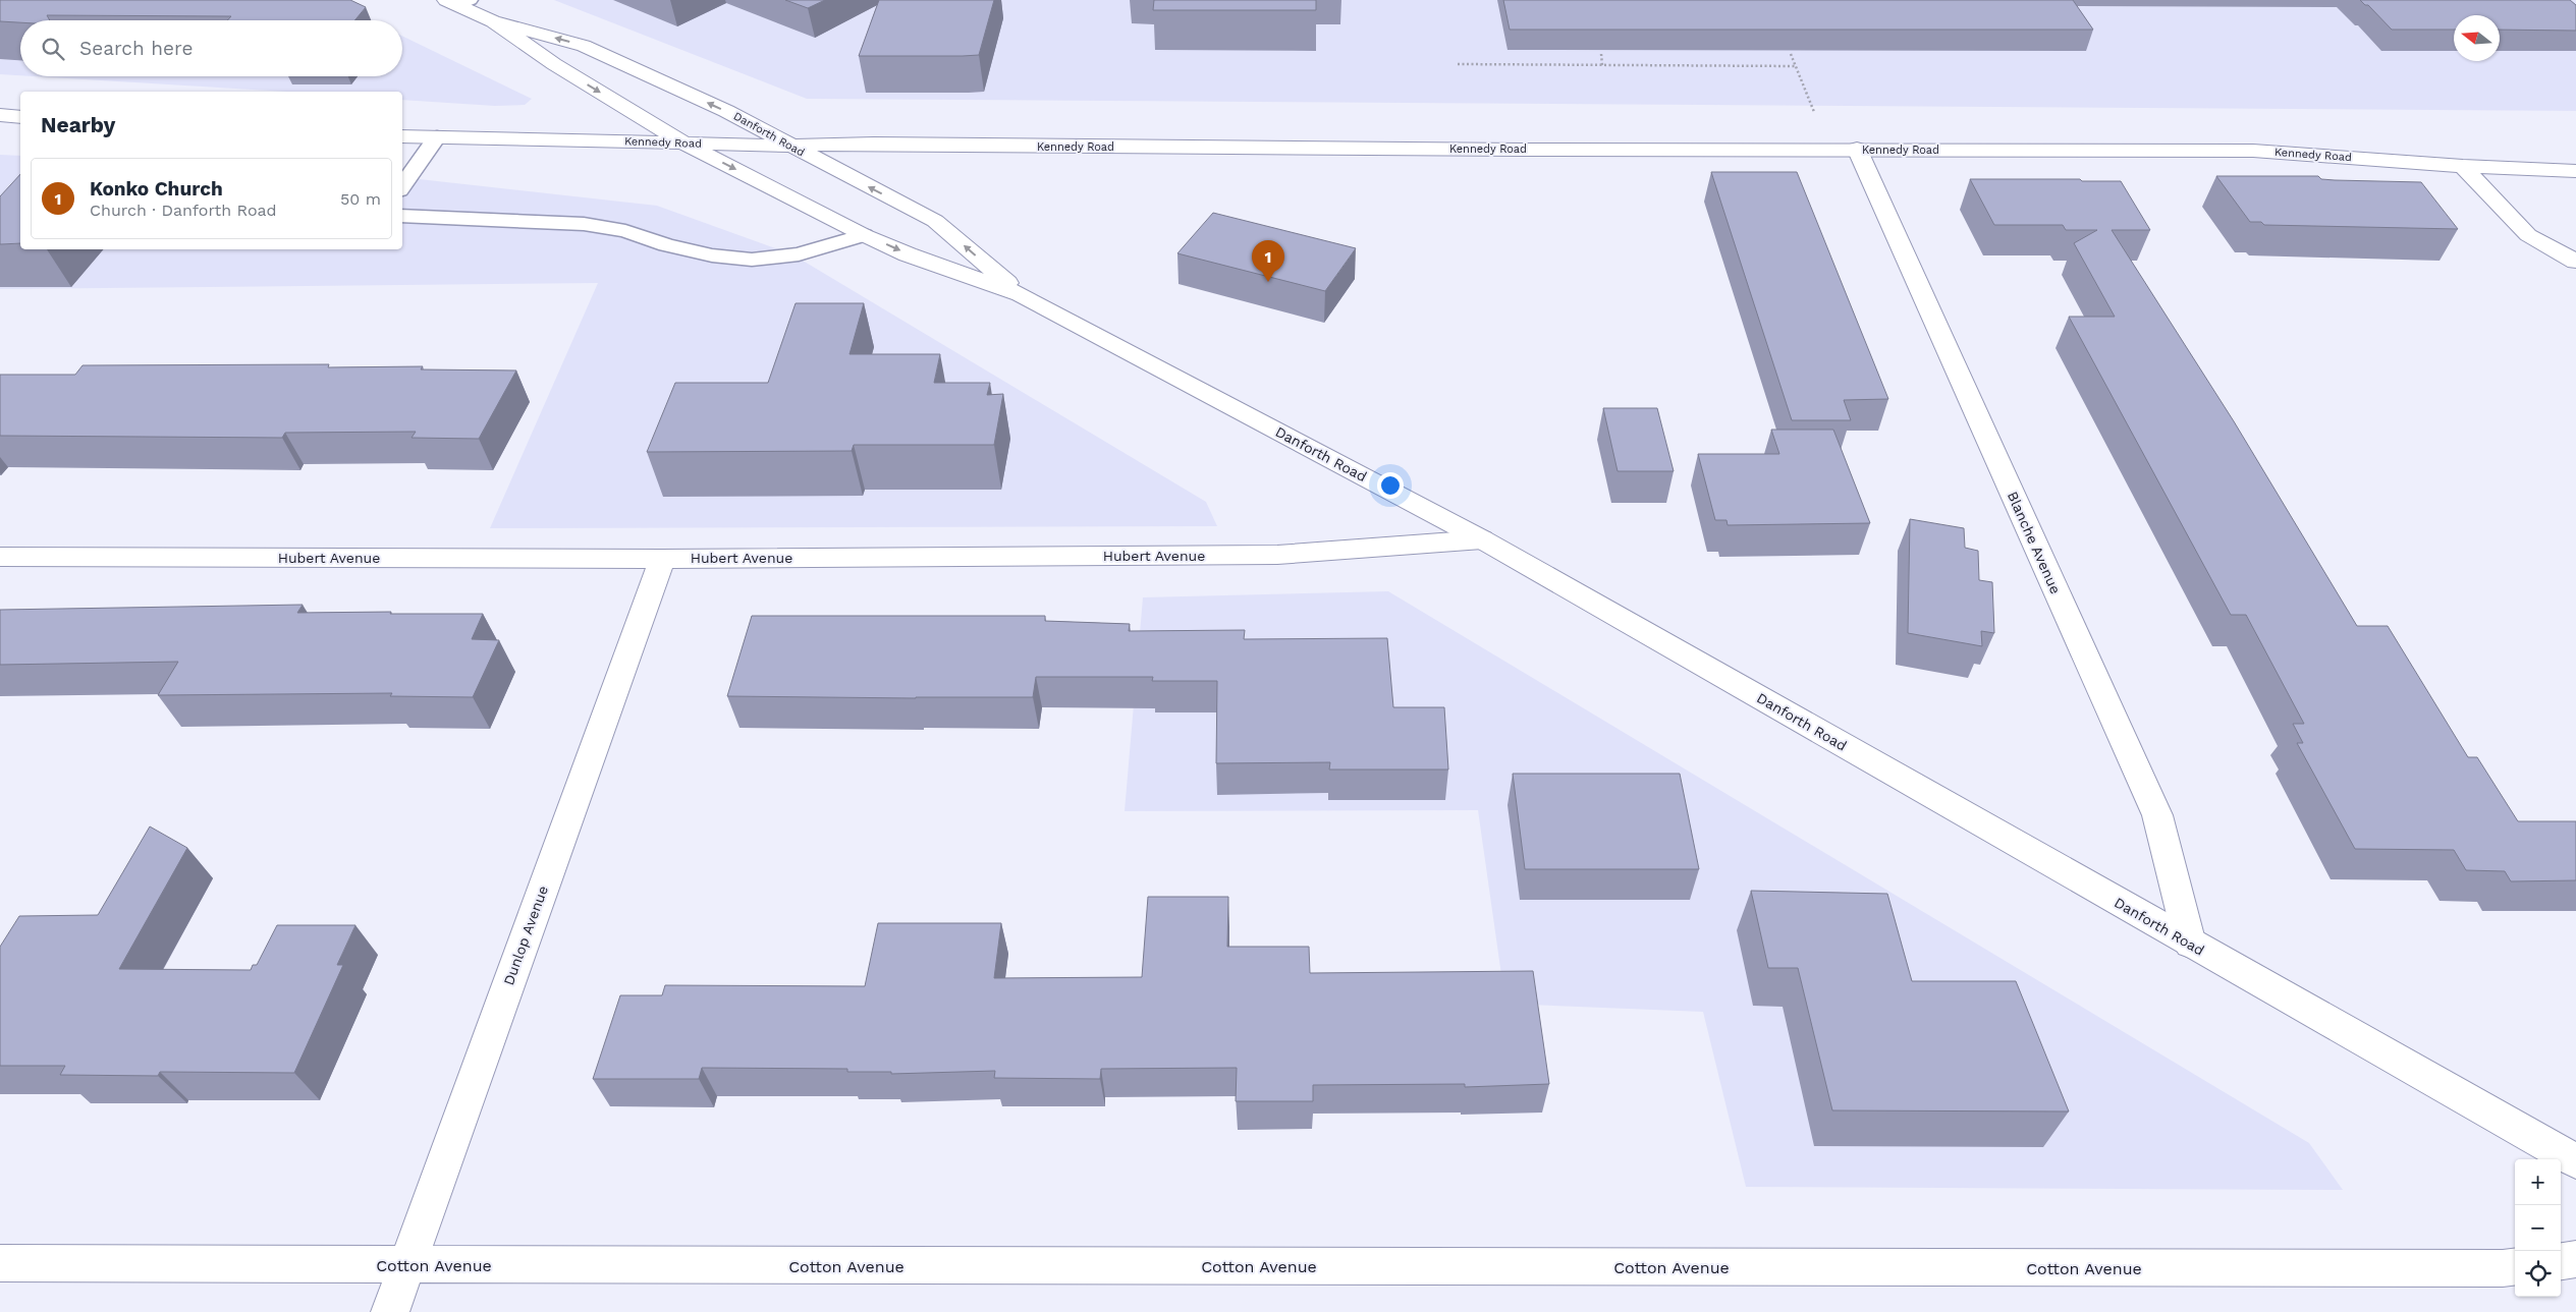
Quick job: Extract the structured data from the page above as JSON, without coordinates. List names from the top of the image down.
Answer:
{
  "streets": {
    "street": [
      "Danforth Road",
      "Kennedy Road",
      "Blanche Avenue",
      "Hubert Avenue",
      "Dunlop Avenue",
      "Cotton Avenue"
    ]
  },
  "crossings": [
    ["Danforth Road", "Kennedy Road"],
    ["Danforth Road", "Blanche Avenue"],
    ["Danforth Road", "Hubert Avenue"],
    ["Kennedy Road", "Blanche Avenue"],
    ["Hubert Avenue", "Dunlop Avenue"],
    ["Dunlop Avenue", "Cotton Avenue"]
  ],
  "north": "left",
  "page": {
    "search": "Search here",
    "heading": "Nearby",
    "list": [
      {
        "mark": "1",
        "name": "Konko Church",
        "note": "Church · Danforth Road",
        "value": "50 m"
      }
    ],
    "pins": "1",
    "map_buttons": ["+", "−"]
  }
}
